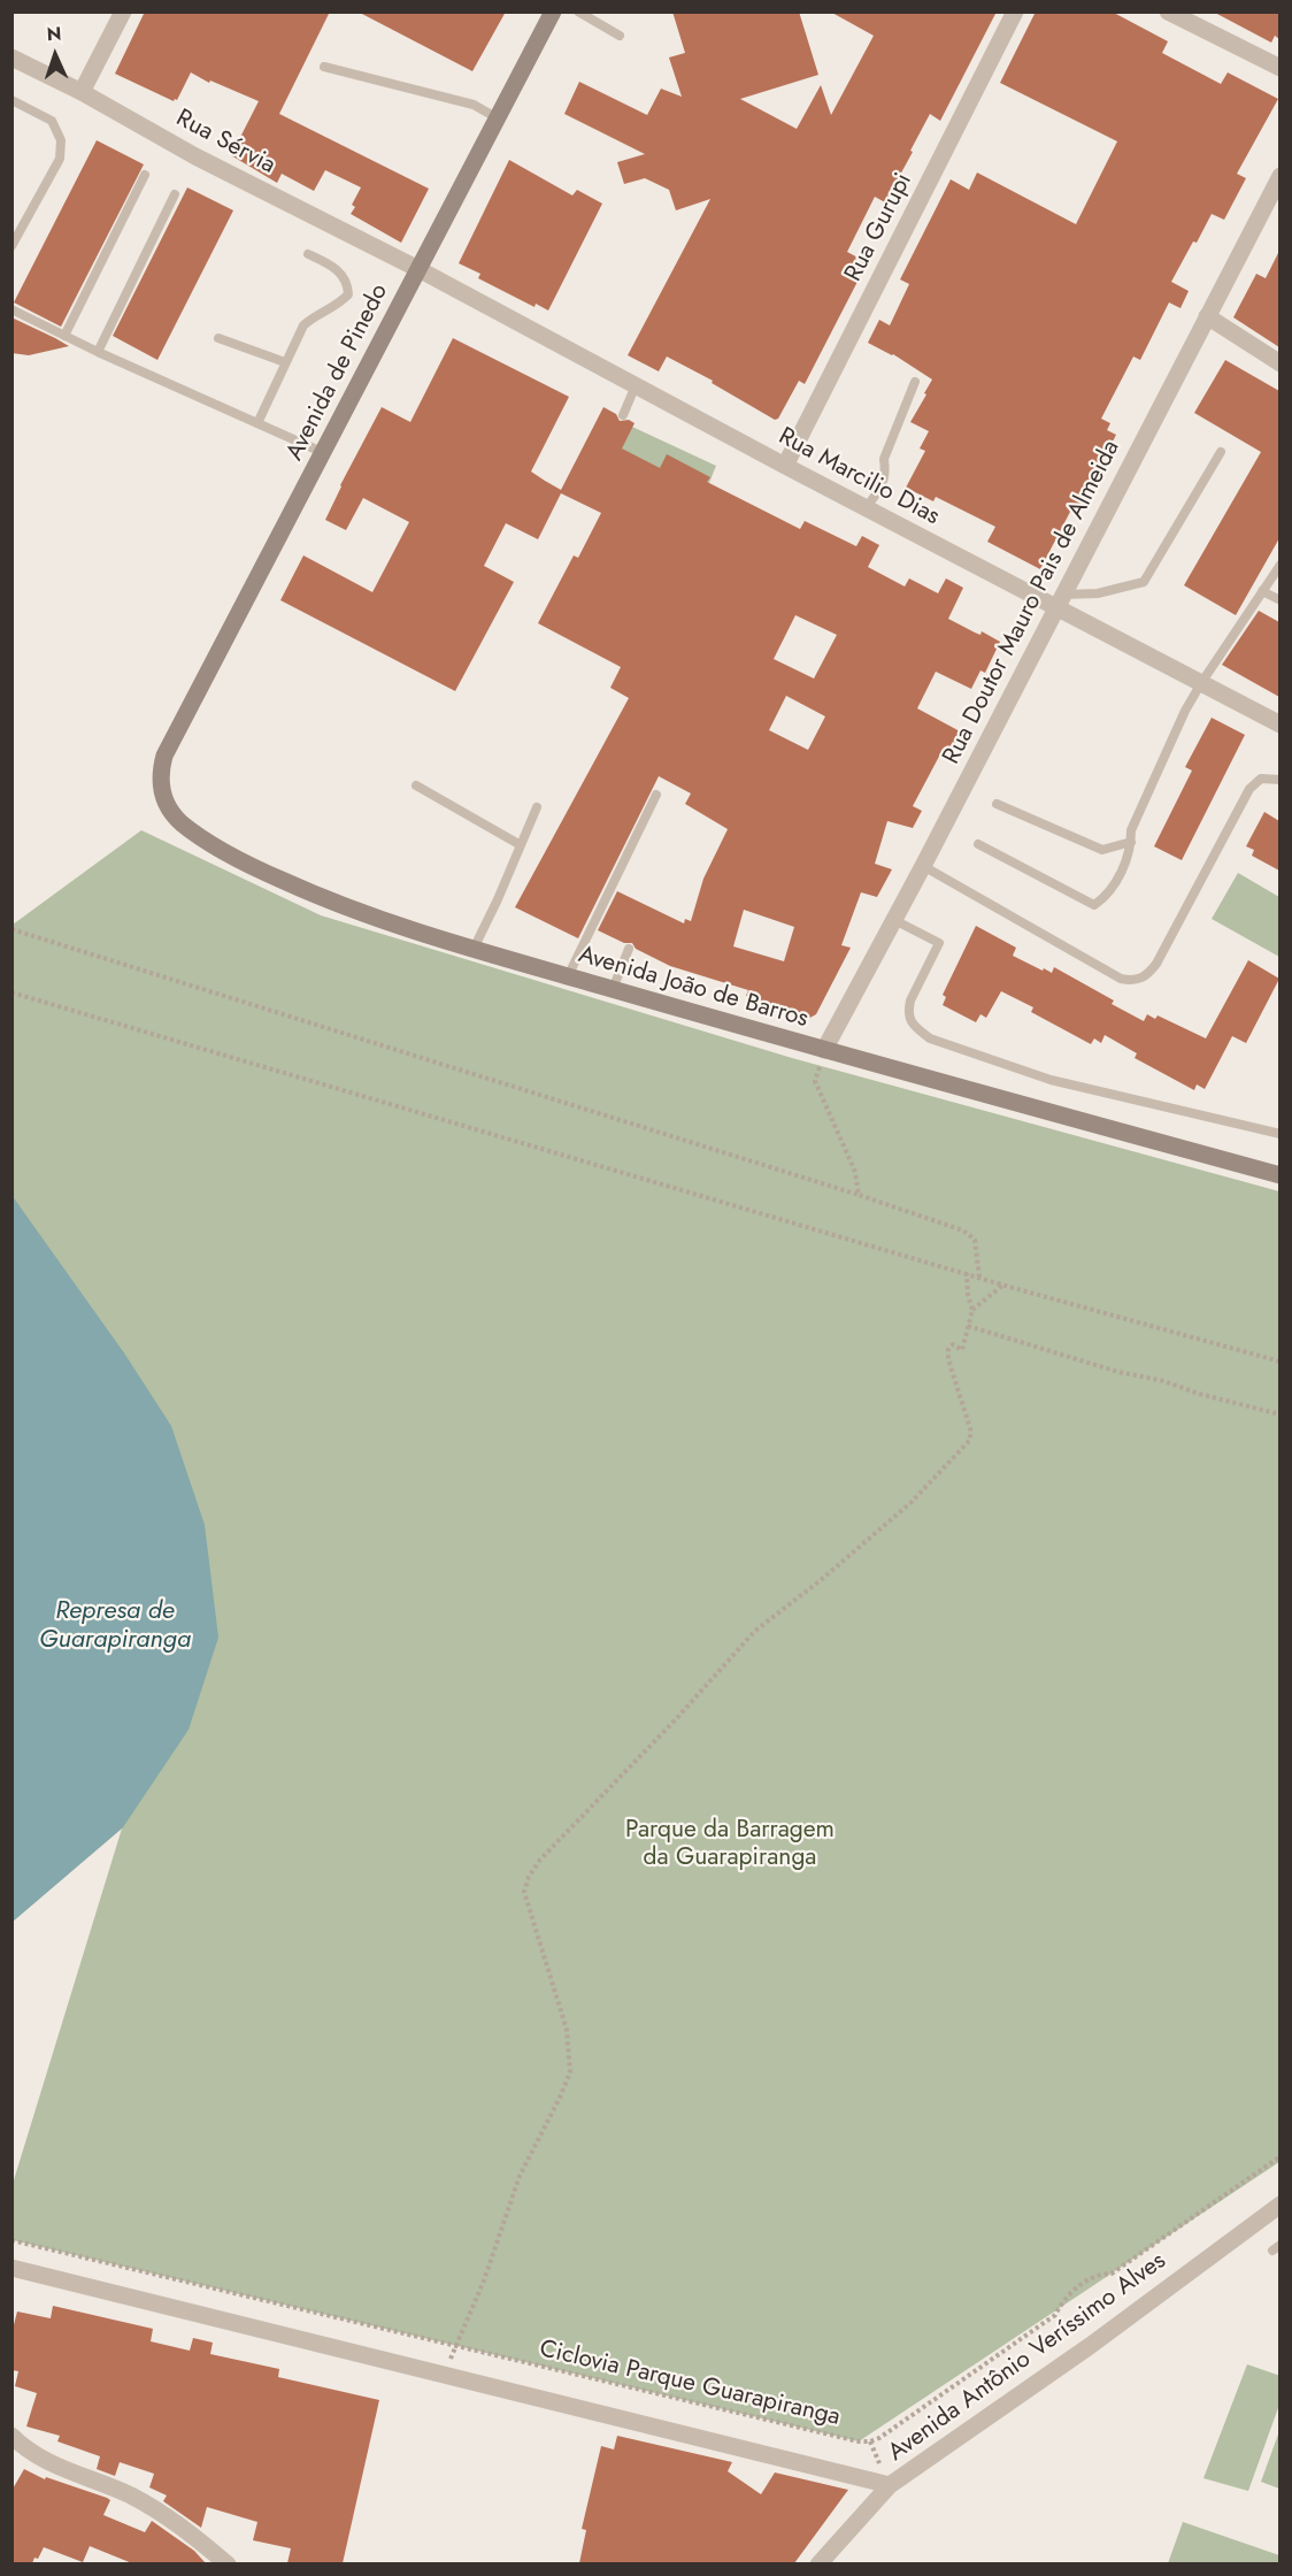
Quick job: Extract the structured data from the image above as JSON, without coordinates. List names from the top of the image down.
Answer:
{
  "streets": {
    "street": [
      "Rua Sérvia",
      "Rua Gurupi",
      "Avenida de Pinedo",
      "Rua Marcilio Dias",
      "Rua Doutor Mauro Pais de Almeida",
      "Avenida João de Barros",
      "Avenida Antônio Veríssimo Alves"
    ],
    "path": ["Ciclovia Parque Guarapiranga"]
  },
  "crossings": [
    ["Rua Sérvia", "Avenida de Pinedo"],
    ["Rua Sérvia", "Rua Marcilio Dias"],
    ["Rua Gurupi", "Rua Marcilio Dias"],
    ["Avenida de Pinedo", "Rua Marcilio Dias"],
    ["Avenida de Pinedo", "Avenida João de Barros"],
    ["Rua Marcilio Dias", "Rua Doutor Mauro Pais de Almeida"],
    ["Rua Doutor Mauro Pais de Almeida", "Avenida João de Barros"]
  ],
  "water": ["Represa de Guarapiranga"],
  "parks": ["Parque da Barragem da Guarapiranga"],
  "north": "top"
}
